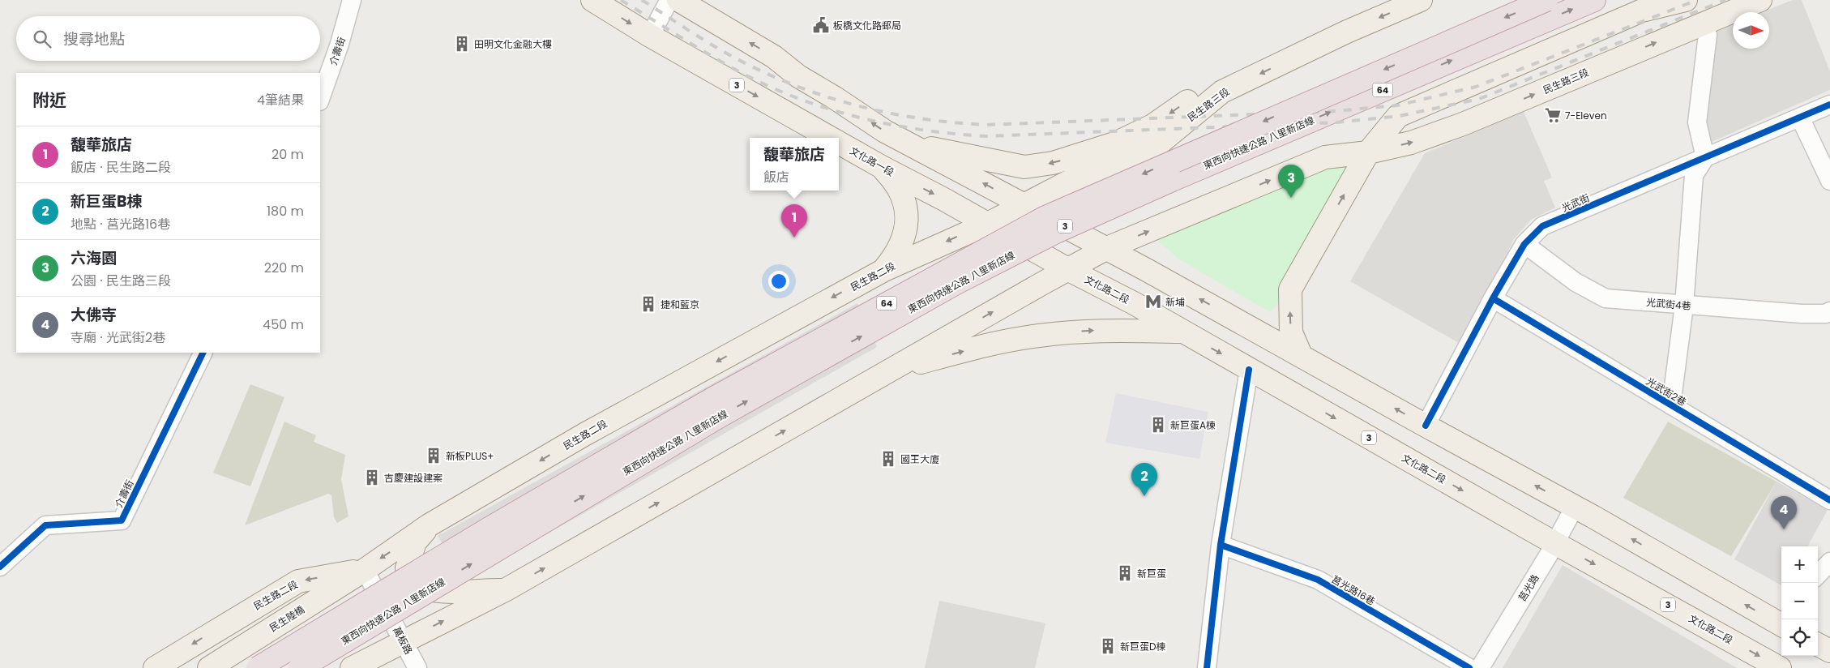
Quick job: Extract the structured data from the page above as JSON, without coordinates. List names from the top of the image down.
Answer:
{
  "streets": {
    "highway": ["64", "東西向快速公路 八里新店線"],
    "main road": [
      "民生路三段",
      "3",
      "文化路一段",
      "民生路二段",
      "文化路二段",
      "民生陸橋"
    ],
    "street": [
      "介壽街",
      "光武街",
      "光武街4巷",
      "光武街2巷",
      "莒光路",
      "莒光路16巷",
      "萬板路"
    ]
  },
  "crossings": [
    ["民生路三段", "3"],
    ["民生路三段", "民生路二段"],
    ["3", "光武街"],
    ["3", "民生路二段"],
    ["3", "莒光路"],
    ["文化路一段", "民生路二段"],
    ["文化路一段", "文化路二段"],
    ["光武街", "光武街4巷"],
    ["光武街", "光武街2巷"],
    ["民生路二段", "民生陸橋"],
    ["民生路二段", "萬板路"],
    ["文化路二段", "莒光路"],
    ["民生陸橋", "萬板路"]
  ],
  "places": {
    "public building": ["板橋文化路郵局"],
    "building": [
      "田明文化金融大樓",
      "捷和藍京",
      "新巨蛋A棟",
      "新板PLUS+",
      "國王大廈",
      "吉慶建設建案",
      "新巨蛋",
      "新巨蛋D棟"
    ],
    "supermarket": ["7-Eleven"],
    "metro station": ["新埔"]
  },
  "north": "right",
  "page": {
    "search": "搜尋地點",
    "heading": ["附近", "4筆結果"],
    "list": [
      {
        "mark": "1",
        "name": "馥華旅店",
        "note": "飯店 · 民生路二段",
        "value": "20 m"
      },
      {
        "mark": "2",
        "name": "新巨蛋B棟",
        "note": "地點 · 莒光路16巷",
        "value": "180 m"
      },
      {
        "mark": "3",
        "name": "六海園",
        "note": "公園 · 民生路三段",
        "value": "220 m"
      },
      {
        "mark": "4",
        "name": "大佛寺",
        "note": "寺廟 · 光武街2巷",
        "value": "450 m"
      }
    ],
    "popup": ["馥華旅店", "飯店"],
    "pins": [
      "3",
      "1",
      "2",
      "4"
    ],
    "map_buttons": ["+", "−"]
  }
}
